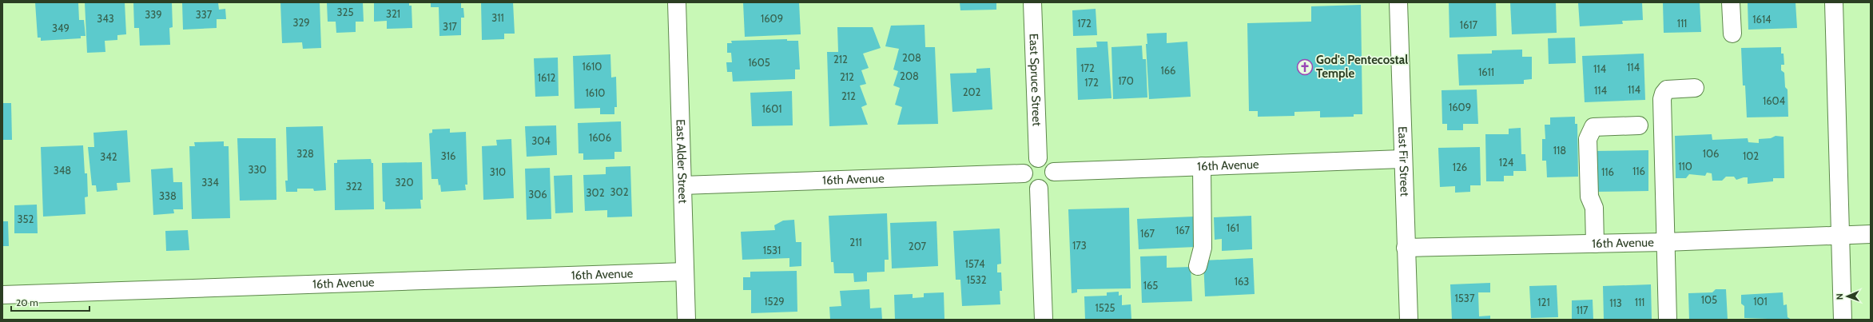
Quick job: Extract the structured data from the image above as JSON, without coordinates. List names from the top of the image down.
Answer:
{
  "streets": {
    "street": [
      "East Spruce Street",
      "East Alder Street",
      "East Fir Street",
      "16th Avenue"
    ]
  },
  "crossings": [
    ["East Spruce Street", "16th Avenue"],
    ["East Alder Street", "16th Avenue"],
    ["East Fir Street", "16th Avenue"]
  ],
  "places": {
    "church": ["God's Pentecostal Temple"]
  },
  "house_numbers": [
    "325",
    "321",
    "339",
    "337",
    "311",
    "343",
    "1609",
    "1614",
    "329",
    "172",
    "111",
    "1617",
    "317",
    "349",
    "208",
    "212",
    "1605",
    "1610",
    "114",
    "172",
    "114",
    "166",
    "1611",
    "208",
    "212",
    "1612",
    "170",
    "172",
    "114",
    "114",
    "202",
    "1610",
    "212",
    "1604",
    "1609",
    "1601",
    "1606",
    "304",
    "118",
    "328",
    "106",
    "316",
    "102",
    "342",
    "124",
    "110",
    "126",
    "330",
    "348",
    "116",
    "310",
    "116",
    "334",
    "320",
    "322",
    "302",
    "302",
    "306",
    "338",
    "352",
    "161",
    "167",
    "167",
    "211",
    "173",
    "207",
    "1531",
    "1574",
    "1532",
    "163",
    "165",
    "1537",
    "105",
    "1529",
    "101",
    "121",
    "111",
    "113",
    "1525",
    "117"
  ],
  "scale_bar": "20 m",
  "north": "left"
}
